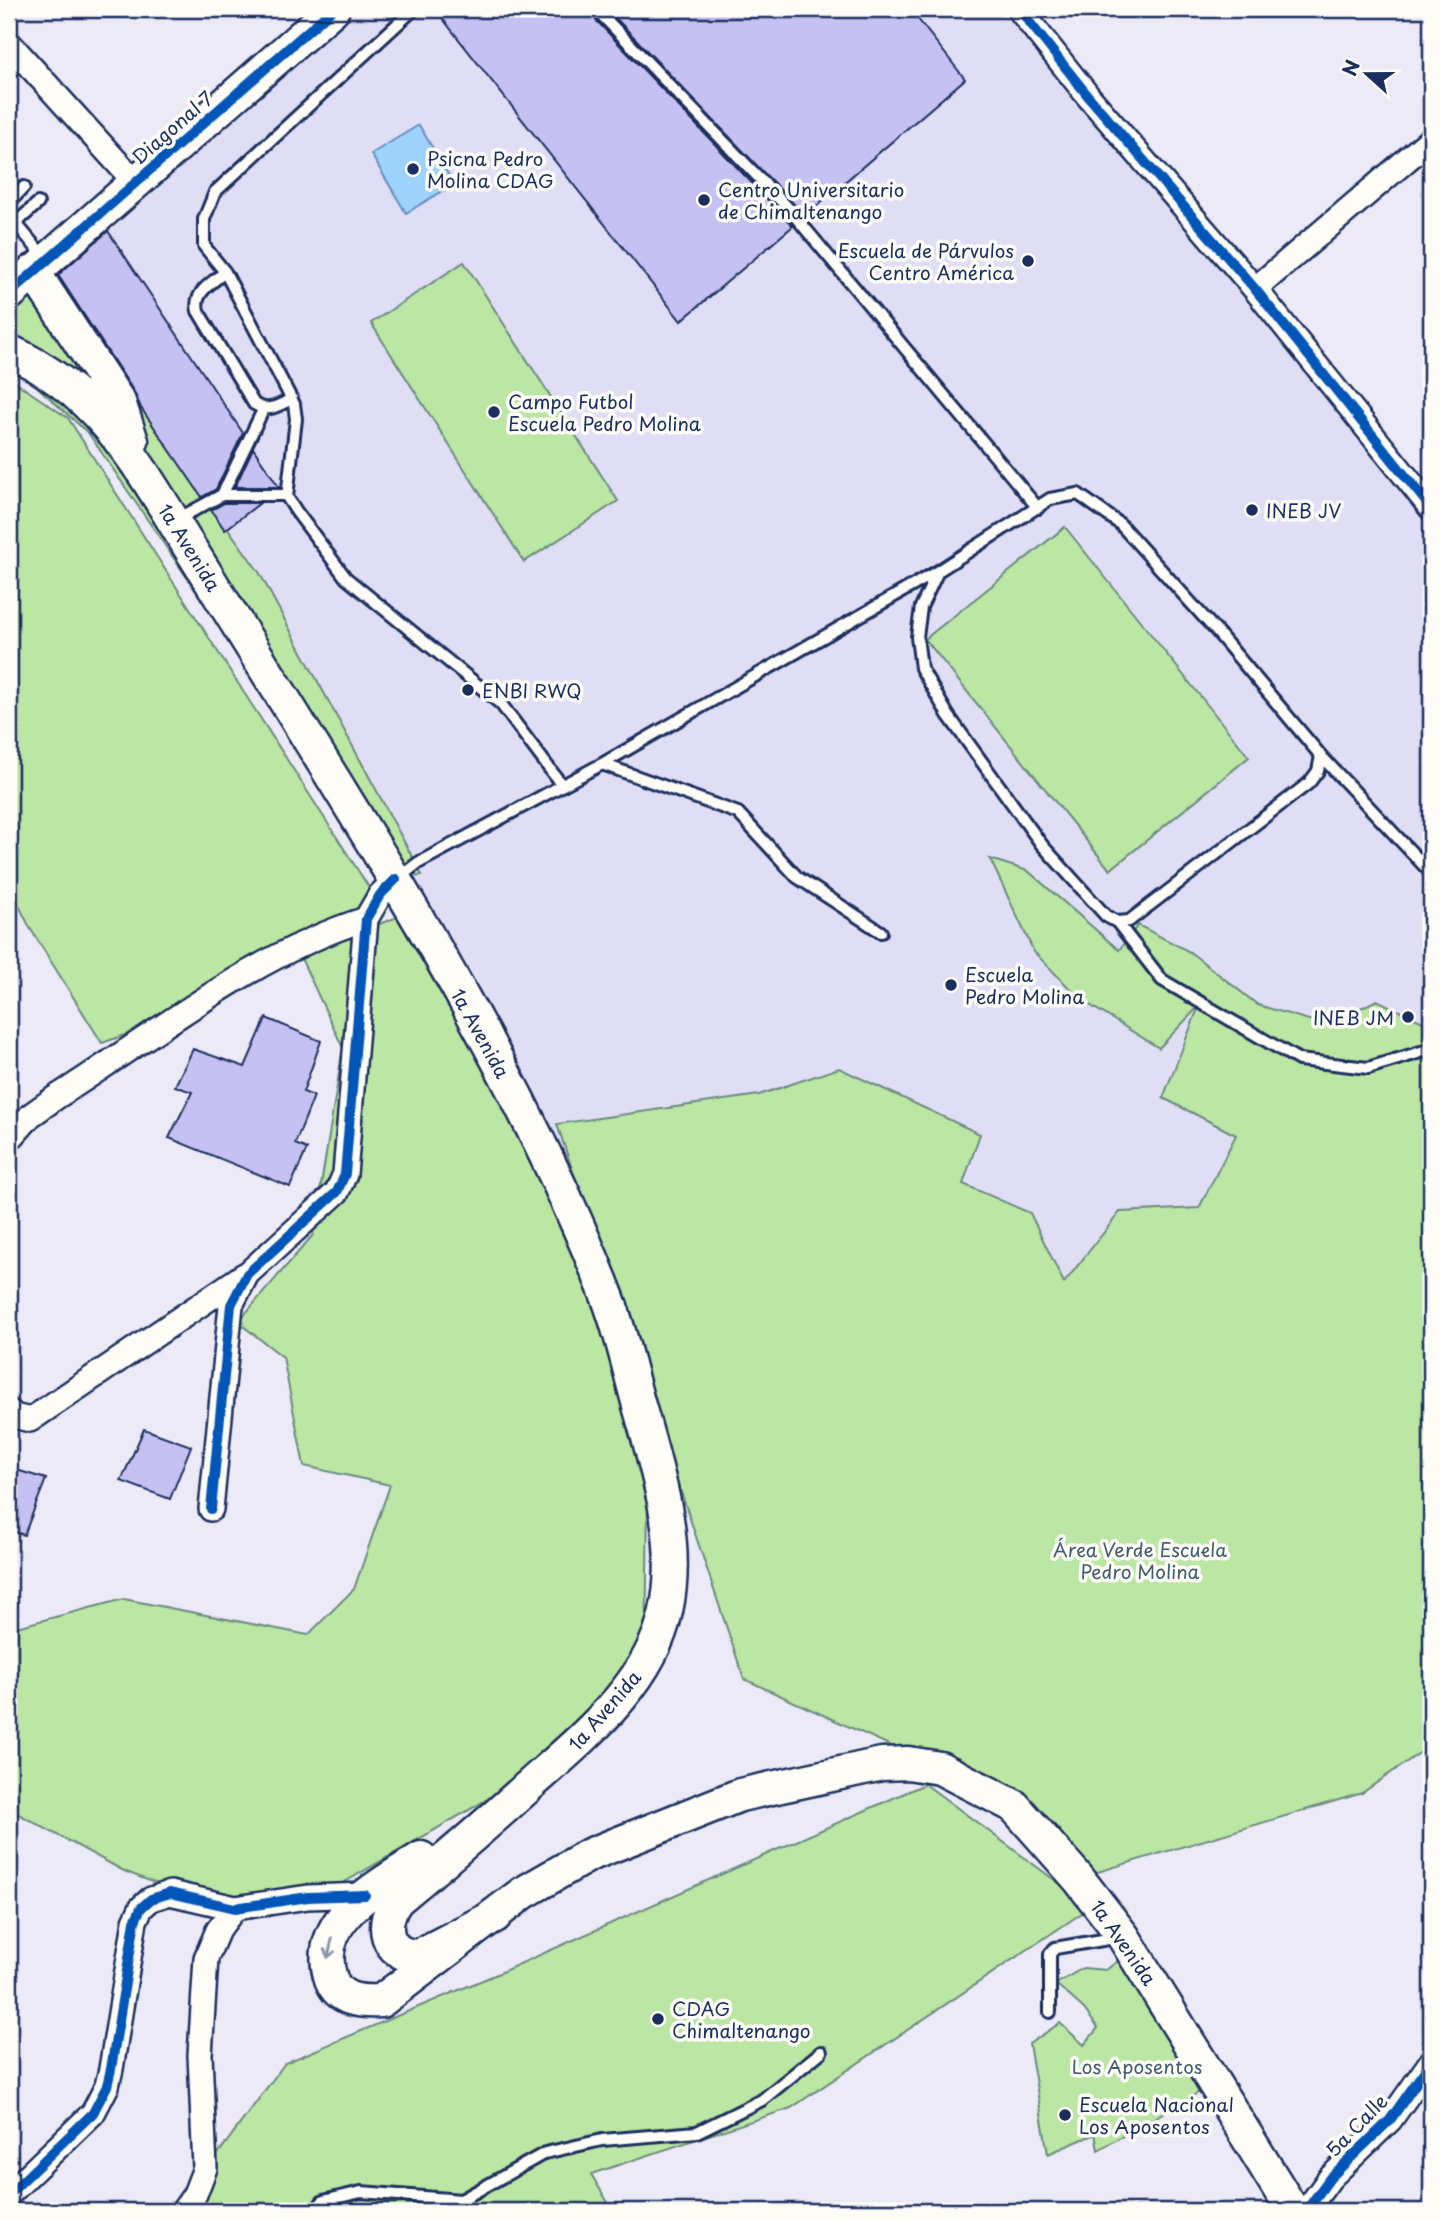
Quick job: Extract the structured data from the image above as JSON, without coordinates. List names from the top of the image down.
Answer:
{
  "streets": {
    "main road": ["Diagonal 7", "1a Avenida"],
    "street": ["5a Calle"]
  },
  "parks": ["Área Verde Escuela Pedro Molina", "Los Aposentos"],
  "places": [
    "Psicna Pedro Molina CDAG",
    "Centro Universitario de Chimaltenango",
    "Escuela de Párvulos Centro América",
    "Campo Futbol Escuela Pedro Molina",
    "INEB JV",
    "ENBI RWQ",
    "Escuela Pedro Molina",
    "INEB JM",
    "CDAG Chimaltenango",
    "Escuela Nacional Los Aposentos"
  ],
  "north": "left"
}
